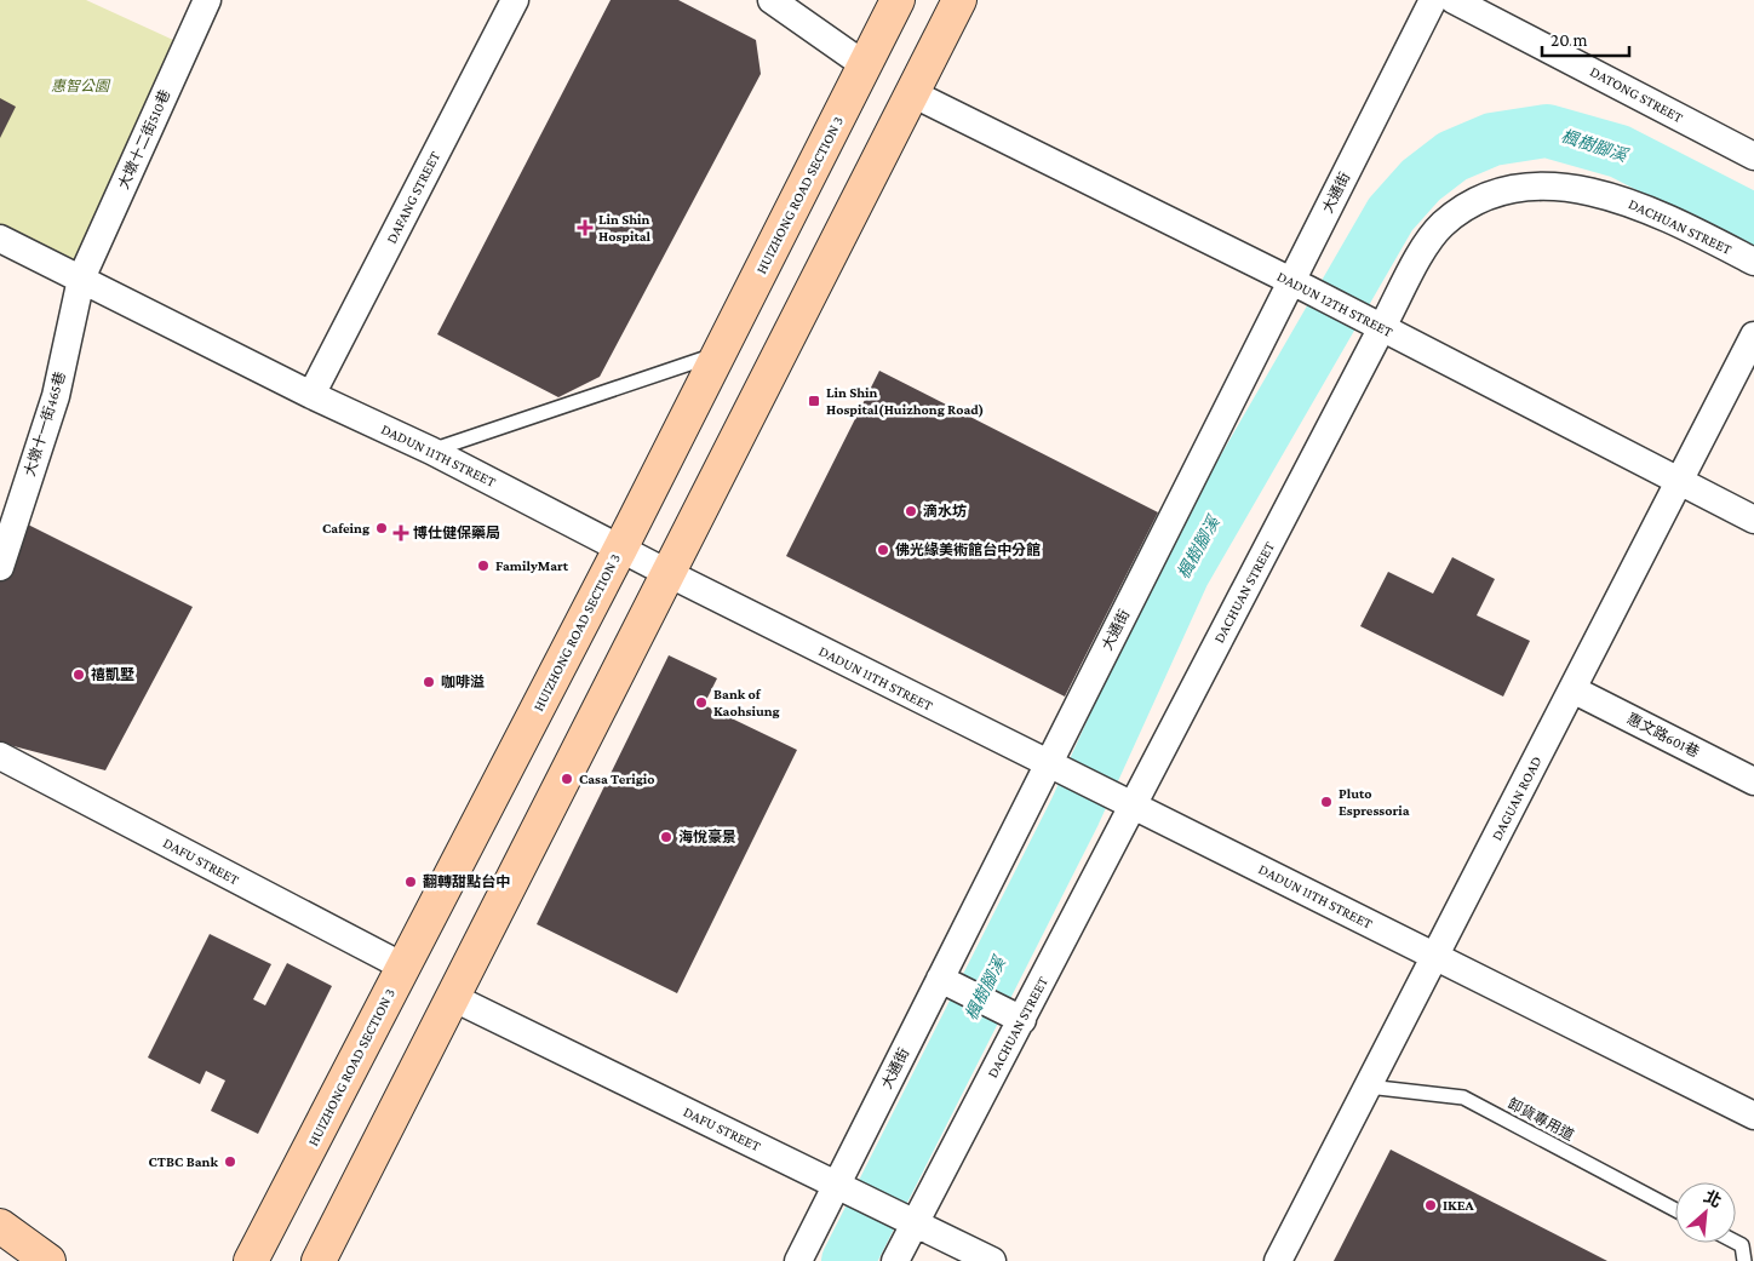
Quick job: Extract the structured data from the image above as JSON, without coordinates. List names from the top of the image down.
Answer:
{
  "streets": {
    "street": [
      "DATONG STREET",
      "大墩十二街510巷",
      "大通街",
      "HUIZHONG ROAD SECTION 3",
      "DAFANG STREET",
      "DACHUAN STREET",
      "DADUN 12TH STREET",
      "大墩十一街465巷",
      "DADUN 11TH STREET",
      "惠文路601巷",
      "DAGUAN ROAD",
      "DAFU STREET"
    ],
    "lane": ["卸貨專用道"]
  },
  "crossings": [
    ["大墩十二街510巷", "大墩十一街465巷"],
    ["大墩十二街510巷", "DADUN 11TH STREET"],
    ["大通街", "DADUN 12TH STREET"],
    ["大通街", "DADUN 11TH STREET"],
    ["大通街", "DAFU STREET"],
    ["HUIZHONG ROAD SECTION 3", "DADUN 11TH STREET"],
    ["HUIZHONG ROAD SECTION 3", "DAFU STREET"],
    ["DAFANG STREET", "DADUN 11TH STREET"],
    ["DACHUAN STREET", "DADUN 12TH STREET"],
    ["DACHUAN STREET", "DADUN 11TH STREET"],
    ["DACHUAN STREET", "DAFU STREET"],
    ["DADUN 12TH STREET", "DAGUAN ROAD"],
    ["大墩十一街465巷", "DADUN 11TH STREET"],
    ["DADUN 11TH STREET", "DAGUAN ROAD"],
    ["惠文路601巷", "DAGUAN ROAD"],
    ["DAGUAN ROAD", "卸貨專用道"]
  ],
  "water": ["楓樹腳溪"],
  "parks": ["惠智公園"],
  "places": {
    "health": ["Lin Shin Hospital", "博仕健保藥局"],
    "transit": ["Lin Shin Hospital(Huizhong Road)"],
    "other": [
      "滴水坊",
      "Cafeing",
      "佛光緣美術館台中分館",
      "FamilyMart",
      "禧凱墅",
      "咖啡溢",
      "Bank of Kaohsiung",
      "Casa Terigio",
      "Pluto Espressoria",
      "海悅豪景",
      "翻轉甜點台中",
      "CTBC Bank",
      "IKEA"
    ]
  },
  "scale_bar": "20 m",
  "north": "top right"
}
